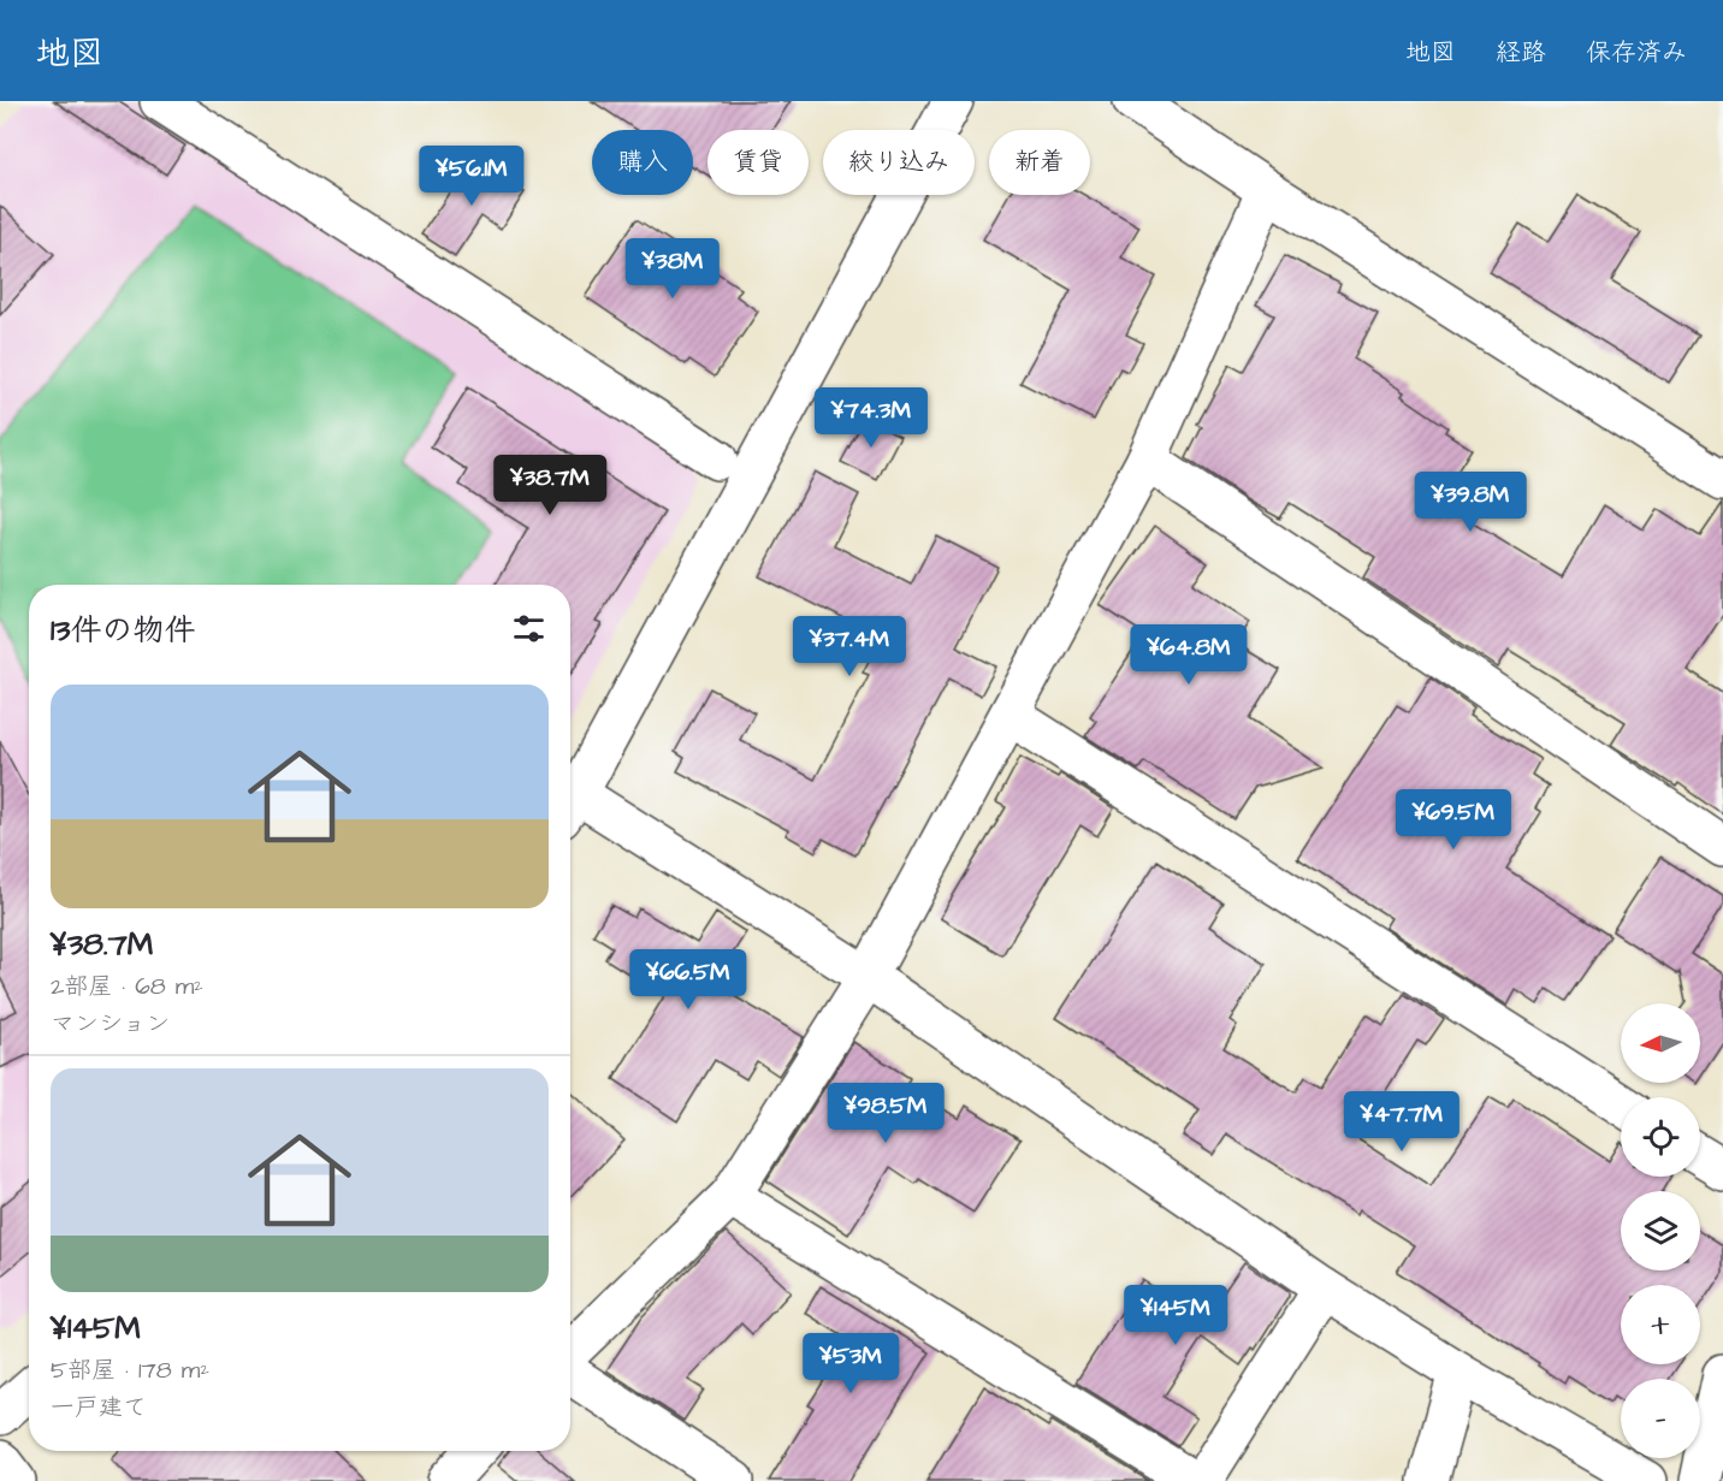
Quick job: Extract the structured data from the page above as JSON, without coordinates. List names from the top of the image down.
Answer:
{
  "north": "left",
  "page": {
    "header": "地図",
    "nav": ["地図", "経路", "保存済み"],
    "chip": [
      "購入",
      "賃貸",
      "絞り込み",
      "新着"
    ],
    "price": [
      "¥56.1M",
      "¥38M",
      "¥74.3M",
      "¥38.7M",
      "¥39.8M",
      "¥37.4M",
      "¥64.8M",
      "¥69.5M",
      "¥66.5M",
      "¥98.5M",
      "¥47.7M",
      "¥145M",
      "¥53M"
    ],
    "heading": "13件の物件",
    "list": [
      {
        "name": "¥38.7M",
        "note": "2部屋 · 68 m² · マンション"
      },
      {
        "name": "¥145M",
        "note": "5部屋 · 178 m² · 一戸建て"
      }
    ],
    "map_buttons": ["+", "−"]
  }
}
